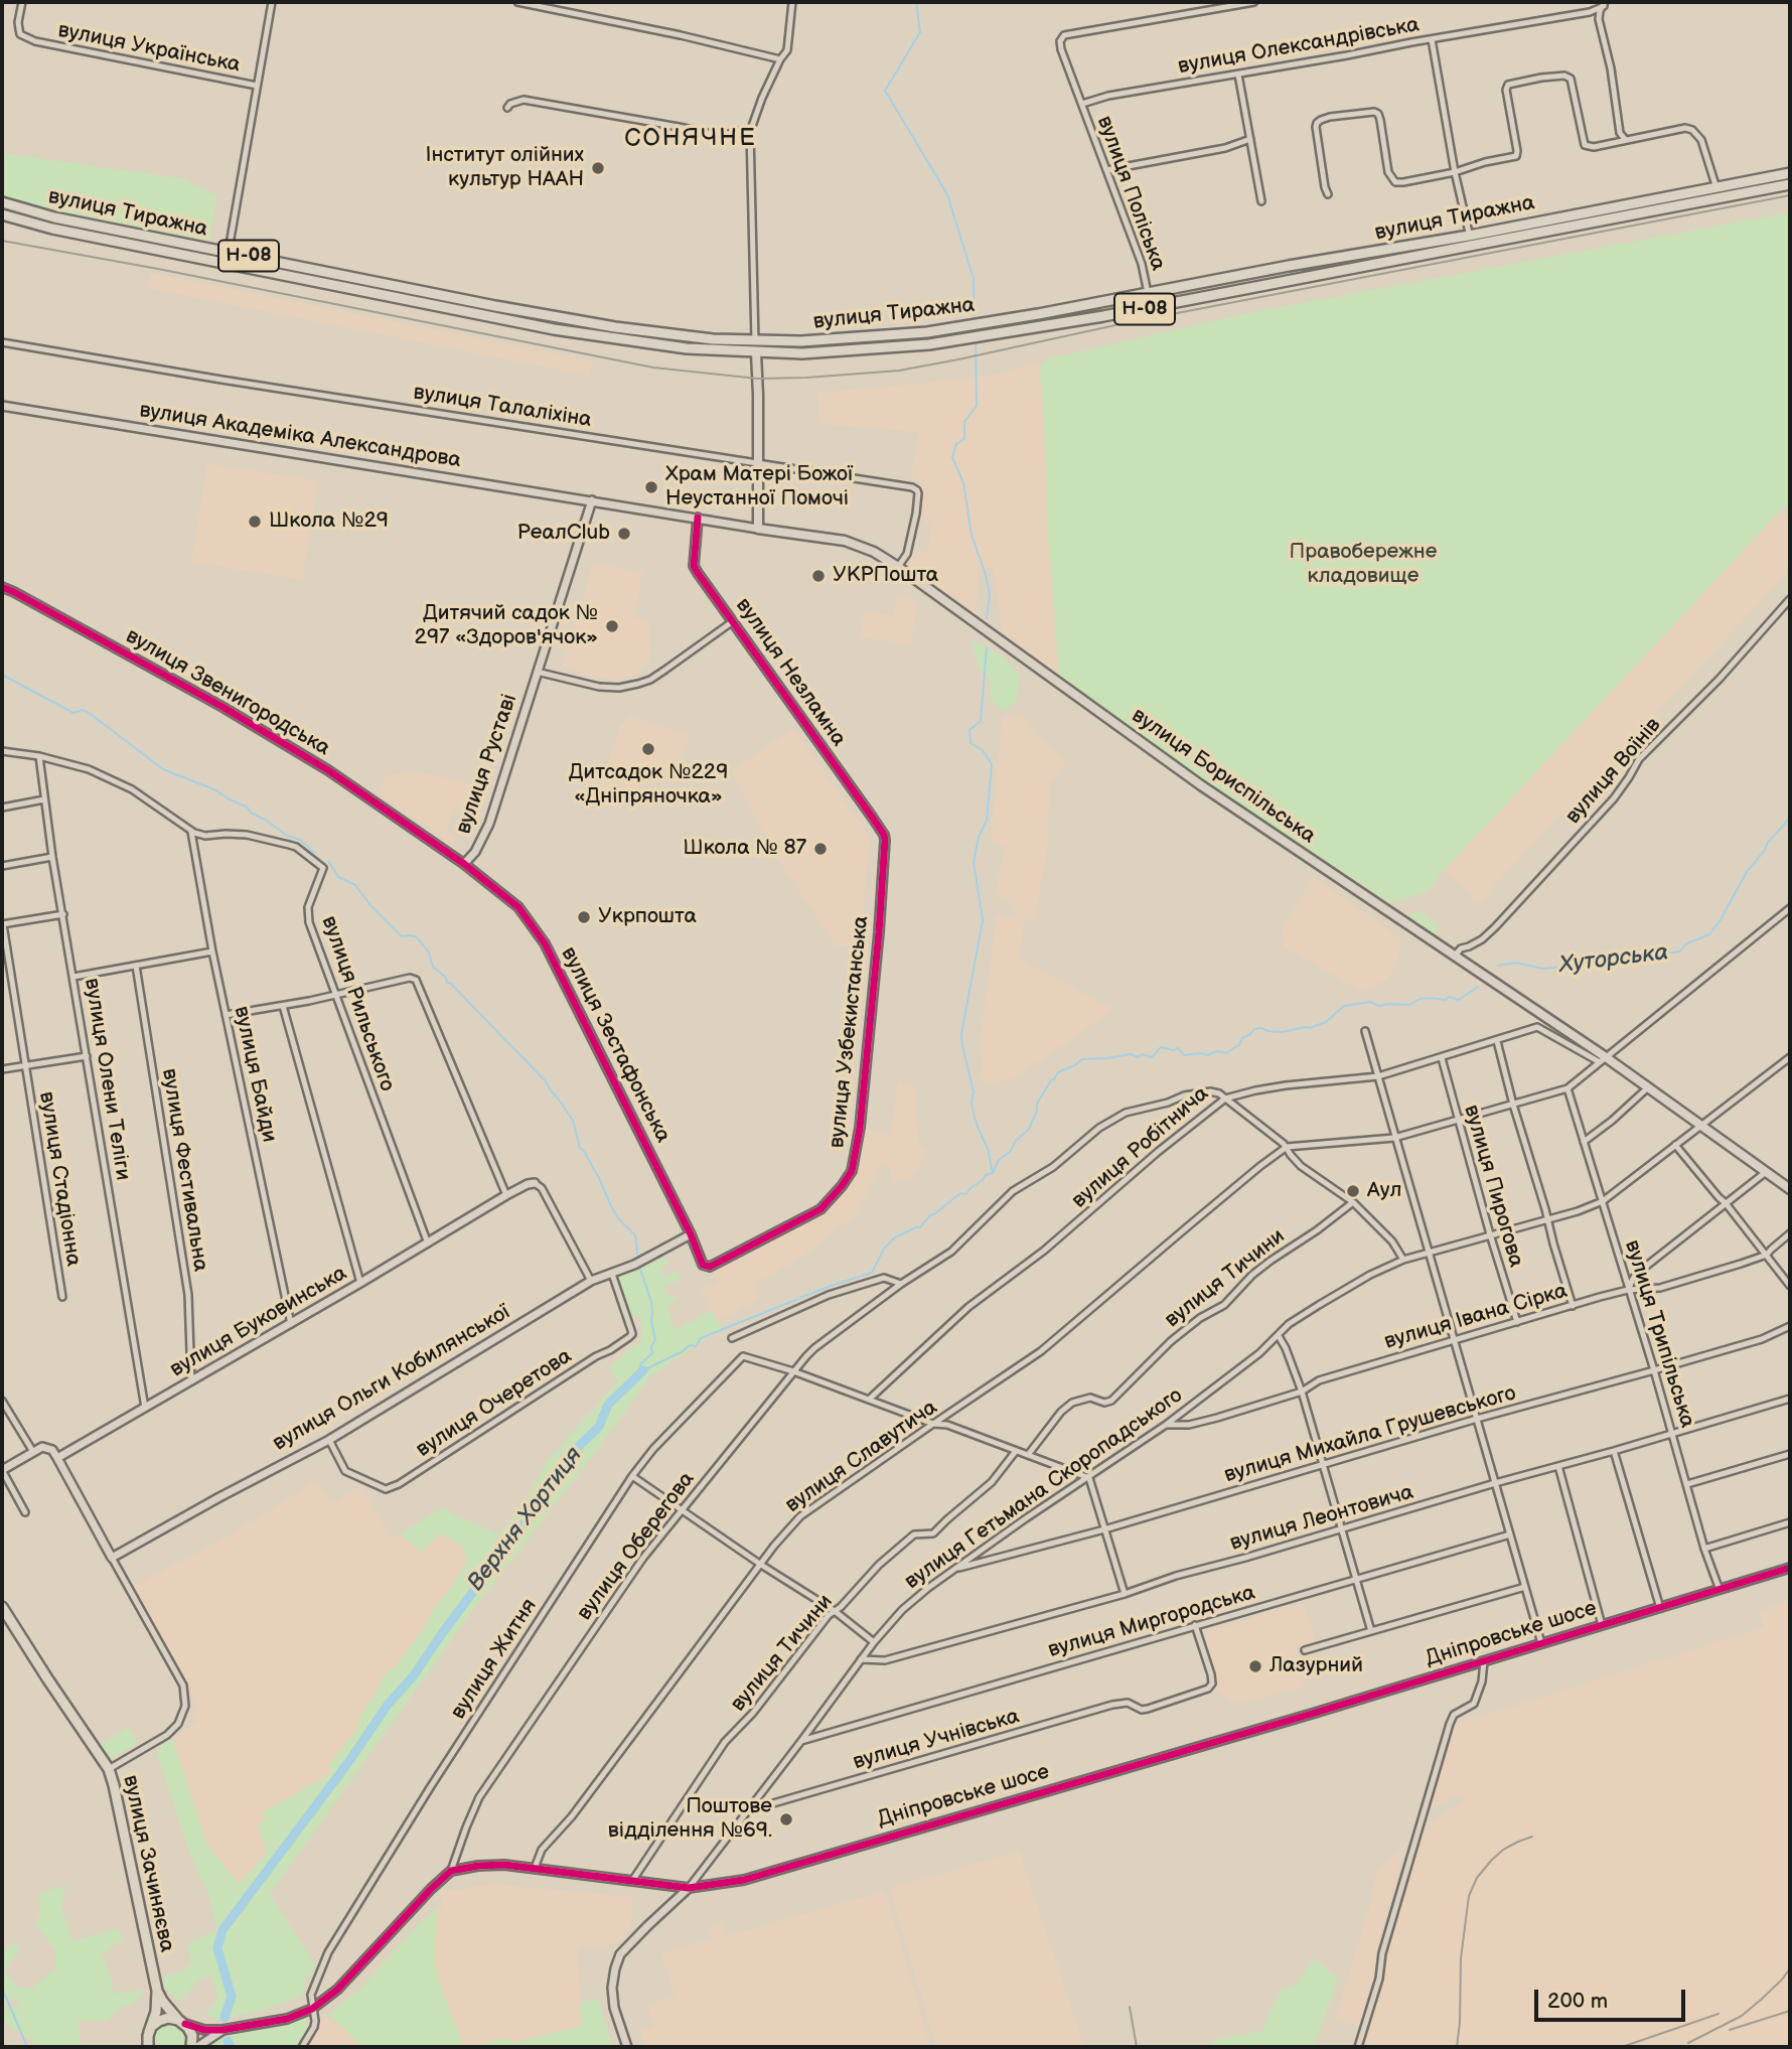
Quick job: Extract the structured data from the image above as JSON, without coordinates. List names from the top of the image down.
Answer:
{
  "streets": {
    "main road": [
      "вулиця Тиражна",
      "Н-08",
      "вулиця Бориспільська",
      "вулиця Зачиняєва"
    ],
    "street": [
      "вулиця Олександрівська",
      "вулиця Українська",
      "вулиця Поліська",
      "вулиця Талаліхіна",
      "вулиця Академіка Александрова",
      "вулиця Незламна",
      "вулиця Звенигородська",
      "вулиця Руставі",
      "вулиця Воїнів",
      "вулиця Рильського",
      "вулиця Узбекистанська",
      "вулиця Зестафонська",
      "вулиця Байди",
      "вулиця Олени Теліги",
      "вулиця Робітнича",
      "вулиця Фестивальна",
      "вулиця Стадіонна",
      "вулиця Пирогова",
      "вулиця Тичини",
      "вулиця Івана Сірка",
      "вулиця Буковинська",
      "вулиця Трипільська",
      "вулиця Ольги Кобилянської",
      "вулиця Очеретова",
      "вулиця Михайла Грушевського",
      "вулиця Славутича",
      "вулиця Гетьмана Скоропадського",
      "вулиця Леонтовича",
      "вулиця Оберегова",
      "вулиця Миргородська",
      "Дніпровське шосе",
      "вулиця Житня",
      "вулиця Учнівська"
    ]
  },
  "crossings": [
    ["вулиця Олександрівська", "вулиця Поліська"],
    ["вулиця Поліська", "вулиця Тиражна"],
    ["вулиця Талаліхіна", "вулиця Бориспільська"],
    ["вулиця Академіка Александрова", "вулиця Руставі"],
    ["вулиця Академіка Александрова", "вулиця Бориспільська"],
    ["вулиця Незламна", "вулиця Руставі"],
    ["вулиця Незламна", "вулиця Бориспільська"],
    ["вулиця Незламна", "вулиця Узбекистанська"],
    ["вулиця Звенигородська", "вулиця Руставі"],
    ["вулиця Звенигородська", "вулиця Зестафонська"],
    ["вулиця Руставі", "вулиця Бориспільська"],
    ["вулиця Руставі", "вулиця Зестафонська"],
    ["вулиця Воїнів", "вулиця Бориспільська"],
    ["вулиця Бориспільська", "вулиця Гетьмана Скоропадського"],
    ["вулиця Рильського", "вулиця Байди"],
    ["вулиця Рильського", "вулиця Буковинська"],
    ["вулиця Узбекистанська", "вулиця Зестафонська"],
    ["вулиця Зестафонська", "вулиця Ольги Кобилянської"],
    ["вулиця Байди", "вулиця Буковинська"],
    ["вулиця Олени Теліги", "вулиця Буковинська"],
    ["вулиця Робітнича", "вулиця Оберегова"],
    ["вулиця Фестивальна", "вулиця Буковинська"],
    ["вулиця Пирогова", "вулиця Івана Сірка"],
    ["вулиця Пирогова", "вулиця Гетьмана Скоропадського"],
    ["вулиця Тичини", "Дніпровське шосе"],
    ["вулиця Івана Сірка", "вулиця Трипільська"],
    ["вулиця Івана Сірка", "вулиця Гетьмана Скоропадського"],
    ["вулиця Трипільська", "вулиця Михайла Грушевського"],
    ["вулиця Трипільська", "вулиця Гетьмана Скоропадського"],
    ["вулиця Трипільська", "вулиця Леонтовича"],
    ["вулиця Трипільська", "Дніпровське шосе"],
    ["вулиця Ольги Кобилянської", "вулиця Очеретова"],
    ["вулиця Михайла Грушевського", "вулиця Гетьмана Скоропадського"],
    ["вулиця Славутича", "Дніпровське шосе"],
    ["вулиця Гетьмана Скоропадського", "вулиця Леонтовича"],
    ["вулиця Гетьмана Скоропадського", "вулиця Миргородська"],
    ["вулиця Гетьмана Скоропадського", "Дніпровське шосе"],
    ["вулиця Гетьмана Скоропадського", "вулиця Учнівська"],
    ["вулиця Оберегова", "Дніпровське шосе"],
    ["вулиця Оберегова", "вулиця Житня"],
    ["вулиця Миргородська", "вулиця Учнівська"]
  ],
  "districts": ["СОНЯЧНЕ"],
  "water": ["Хуторська", "Верхня Хортиця"],
  "parks": ["Правобережне кладовище"],
  "places": [
    "Інститут олійних культур НААН",
    "Храм Матері Божої Неустанної Помочі",
    "Школа №29",
    "РеалClub",
    "УКРПошта",
    "Дитячий садок № 297 «Здоров'ячок»",
    "Дитсадок №229 «Дніпряночка»",
    "Школа № 87",
    "Укрпошта",
    "Аул",
    "Лазурний",
    "Поштове відділення №69."
  ],
  "scale_bar": "200 m"
}
